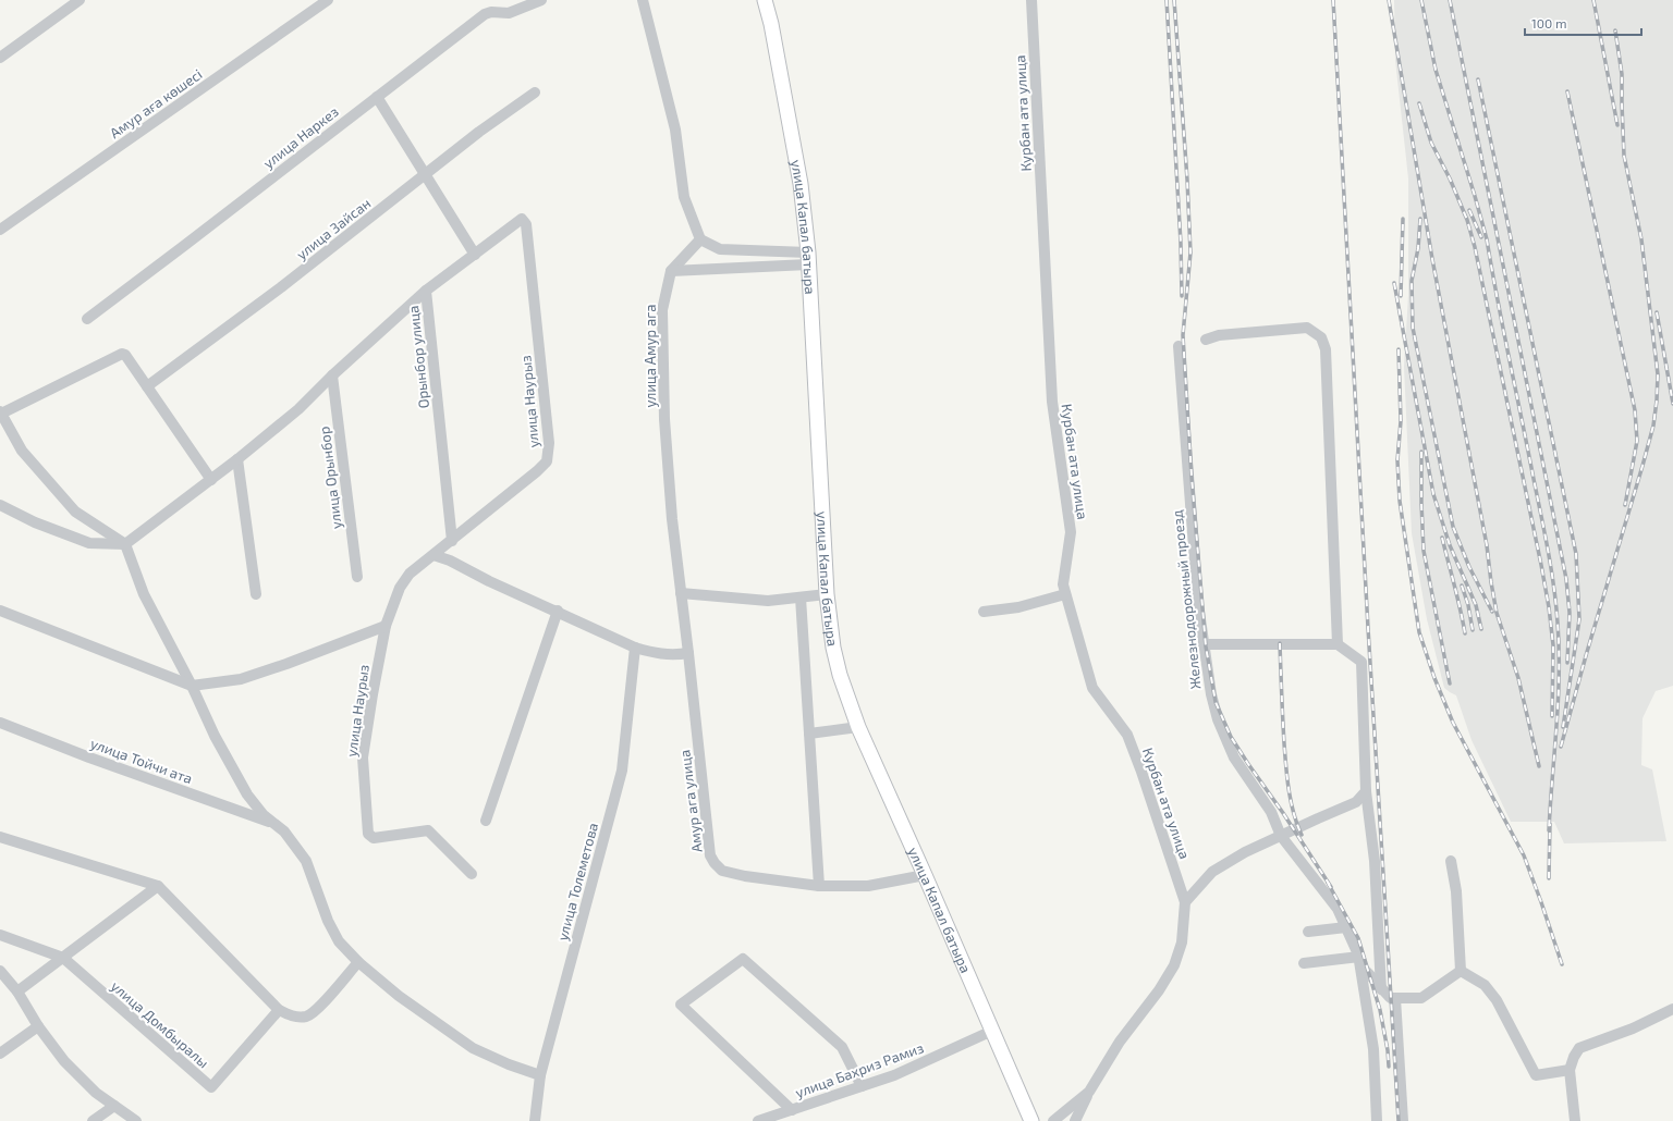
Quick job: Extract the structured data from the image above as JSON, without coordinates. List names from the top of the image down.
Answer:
{
  "streets": {
    "main road": ["улица Капал батыра"],
    "street": [
      "Амур аға көшесі",
      "Курбан ата улица",
      "улица Наркез",
      "улица Зайсан",
      "улица Амур ага",
      "Орынбор улица",
      "улица Наурыз",
      "улица Орынбор",
      "Железнодорожный проезд",
      "улица Тойчи ата",
      "Амур ага улица",
      "улица Толеметова",
      "улица Домбыралы",
      "улица Бахриз Рамиз"
    ]
  },
  "crossings": [
    ["улица Капал батыра", "Амур ага улица"],
    ["улица Капал батыра", "улица Бахриз Рамиз"],
    ["улица Амур ага", "Амур ага улица"],
    ["Орынбор улица", "улица Наурыз"]
  ],
  "scale_bar": "100 m"
}
